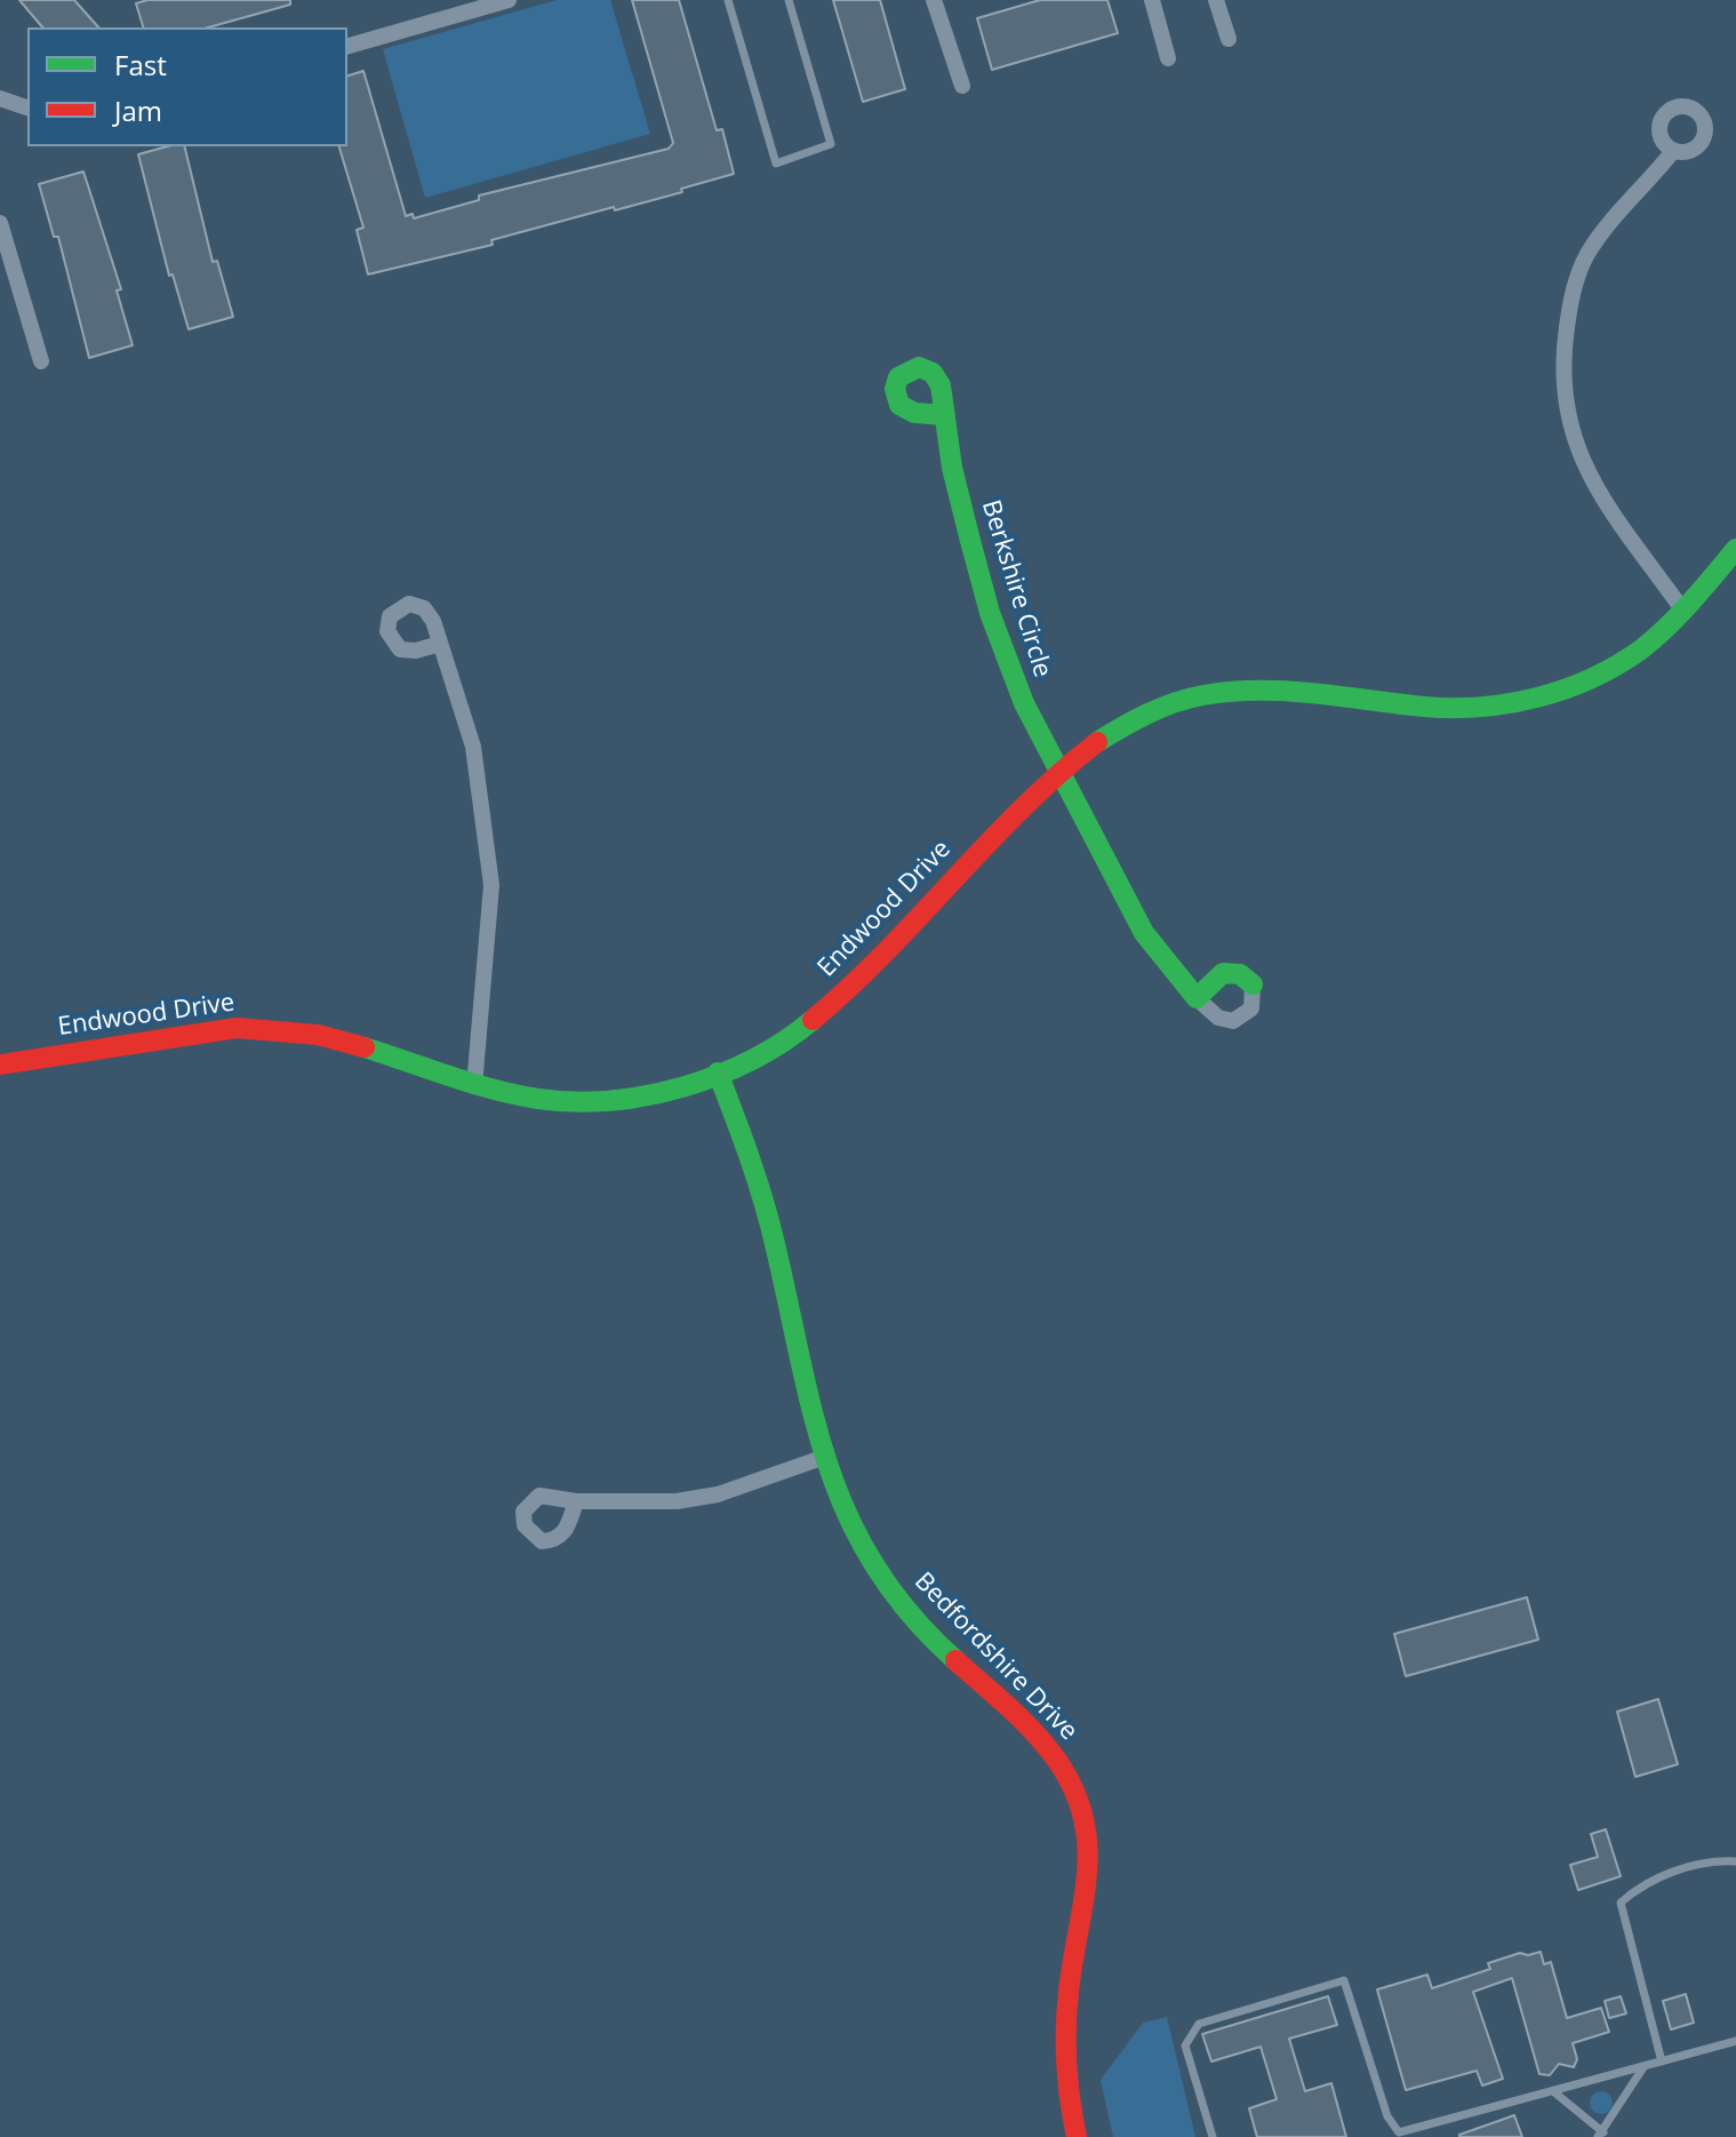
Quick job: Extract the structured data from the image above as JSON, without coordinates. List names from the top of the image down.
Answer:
{
  "streets": {
    "street": ["Berkshire Circle", "Endwood Drive", "Bedfordshire Drive"]
  },
  "crossings": [
    ["Berkshire Circle", "Endwood Drive"],
    ["Endwood Drive", "Bedfordshire Drive"]
  ],
  "legend": ["Fast", "Jam"]
}
